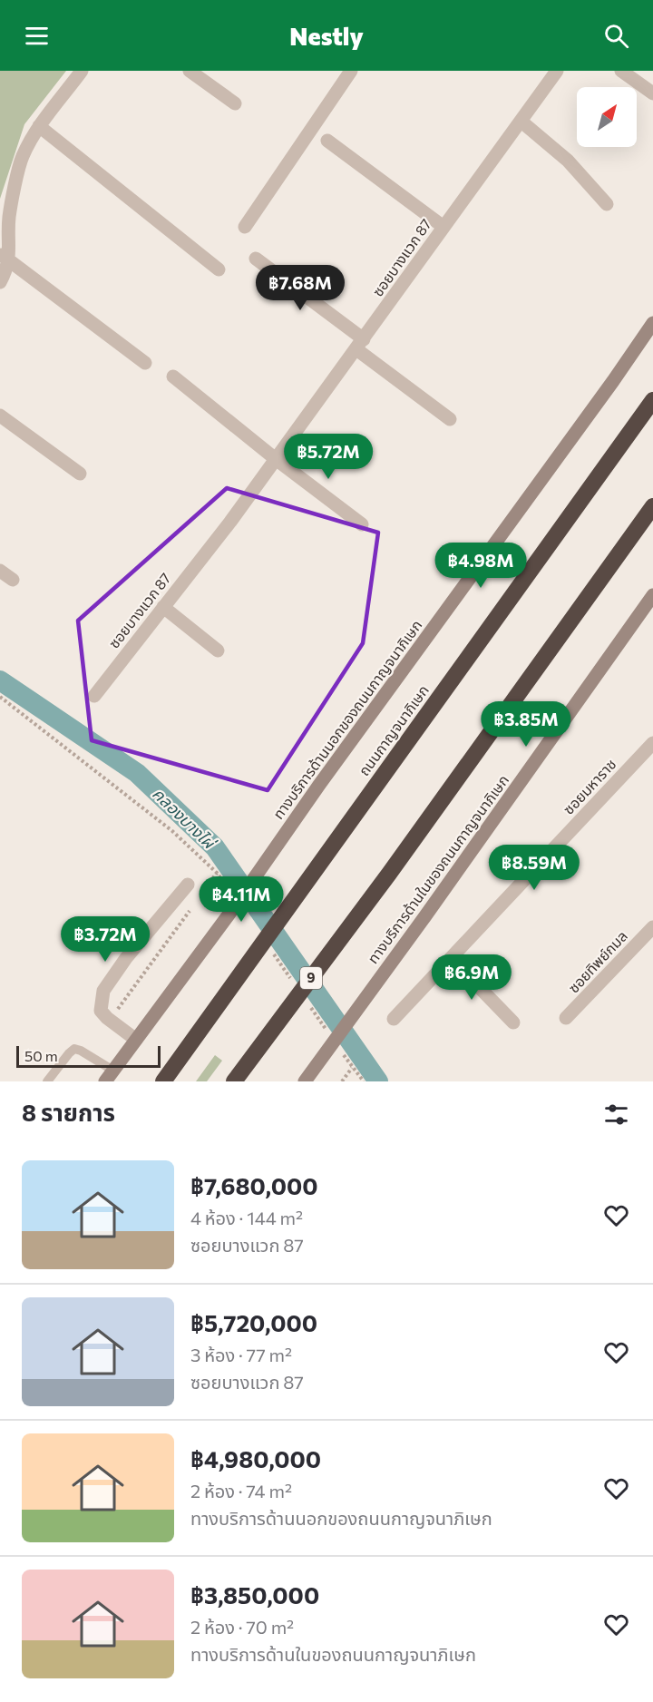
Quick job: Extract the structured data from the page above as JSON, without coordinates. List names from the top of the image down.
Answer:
{
  "streets": {
    "highway": ["ถนนกาญจนาภิเษก", "9"],
    "main road": ["ทางบริการด้านนอกของถนนกาญจนาภิเษก", "ทางบริการด้านในของถนนกาญจนาภิเษก"],
    "street": ["ซอยบางแวก 87", "ซอยมหาราช", "ซอยทิพย์กมล"]
  },
  "water": ["คลองบางไผ่"],
  "scale_bar": "50 m",
  "north": "top right",
  "page": {
    "header": "Nestly",
    "price": [
      "฿7.68M",
      "฿5.72M",
      "฿4.98M",
      "฿3.85M",
      "฿8.59M",
      "฿4.11M",
      "฿3.72M",
      "฿6.9M"
    ],
    "scale": "50 m",
    "heading": "8 รายการ",
    "list": [
      {
        "name": "฿7,680,000",
        "note": "4 ห้อง · 144 m² · ซอยบางแวก 87"
      },
      {
        "name": "฿5,720,000",
        "note": "3 ห้อง · 77 m² · ซอยบางแวก 87"
      },
      {
        "name": "฿4,980,000",
        "note": "2 ห้อง · 74 m² · ทางบริการด้านนอกของถนนกาญจนาภิเษก"
      },
      {
        "name": "฿3,850,000",
        "note": "2 ห้อง · 70 m² · ทางบริการด้านในของถนนกาญจนาภิเษก"
      }
    ]
  }
}
